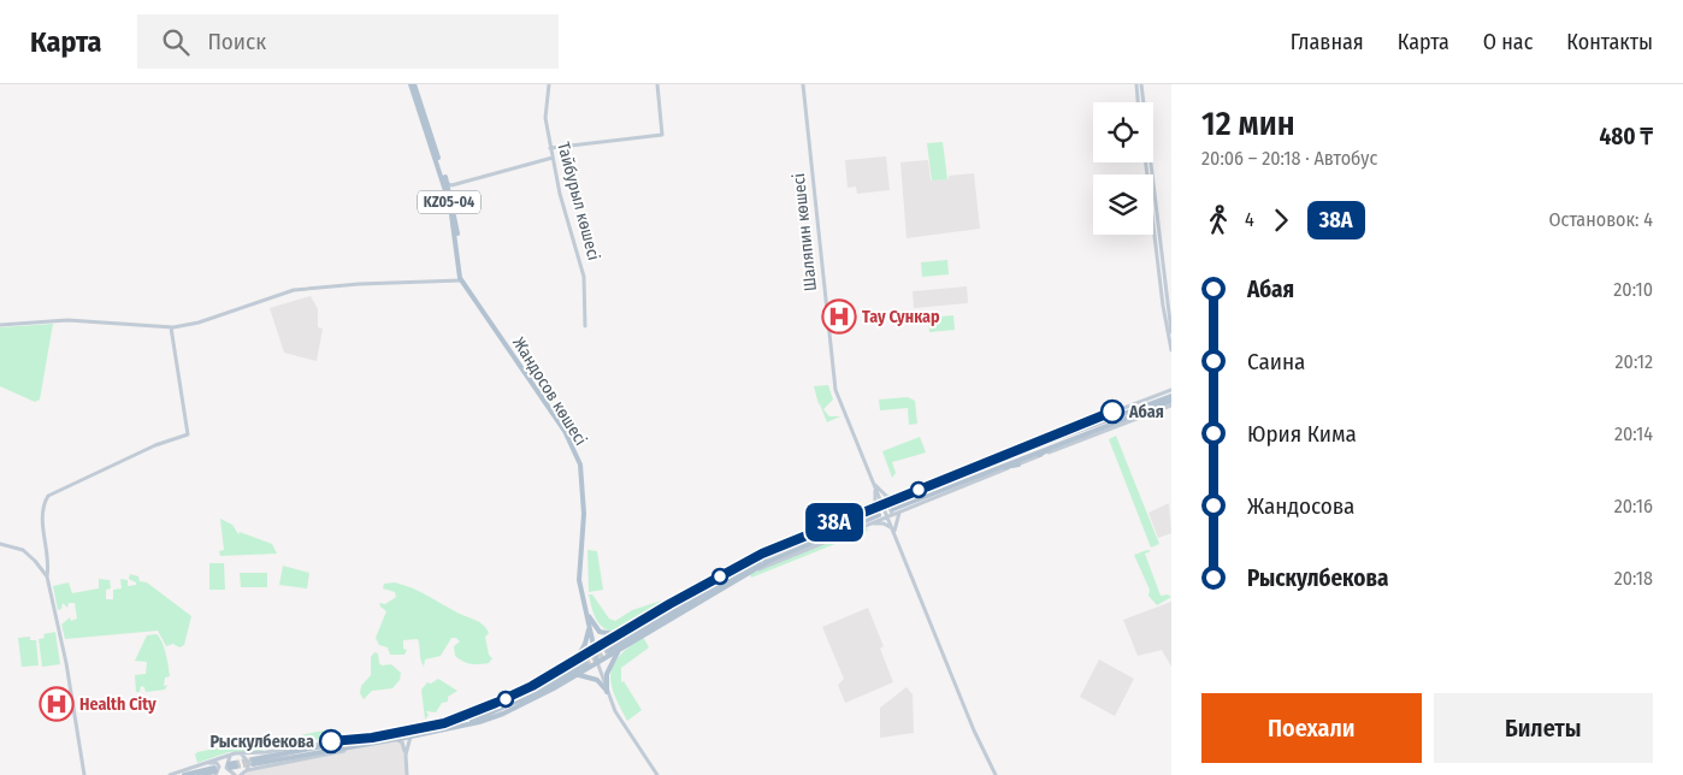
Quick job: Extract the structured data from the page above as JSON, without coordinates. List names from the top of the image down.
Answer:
{
  "streets": {
    "main road": [
      "Тайбурыл көшесі",
      "KZ05-04",
      "Шаляпин көшесі",
      "Жандосов көшесі"
    ]
  },
  "places": {
    "hospital": ["Тау Сункар", "Health City"],
    "other": ["Абая", "Рыскулбекова"]
  },
  "lines": ["bus line 38А"],
  "page": {
    "header": "Карта",
    "search": "Поиск",
    "nav": [
      "Главная",
      "Карта",
      "О нас",
      "Контакты"
    ],
    "on_map": "38А",
    "heading": ["12 мин", "20:06 – 20:18 · Автобус", "480 ₸"],
    "legs": ["4", "38А", "Остановок: 4"],
    "list": [
      {
        "name": "Абая",
        "value": "20:10"
      },
      {
        "name": "Саина",
        "value": "20:12"
      },
      {
        "name": "Юрия Кима",
        "value": "20:14"
      },
      {
        "name": "Жандосова",
        "value": "20:16"
      },
      {
        "name": "Рыскулбекова",
        "value": "20:18"
      }
    ],
    "buttons": ["Поехали", "Билеты"]
  }
}
